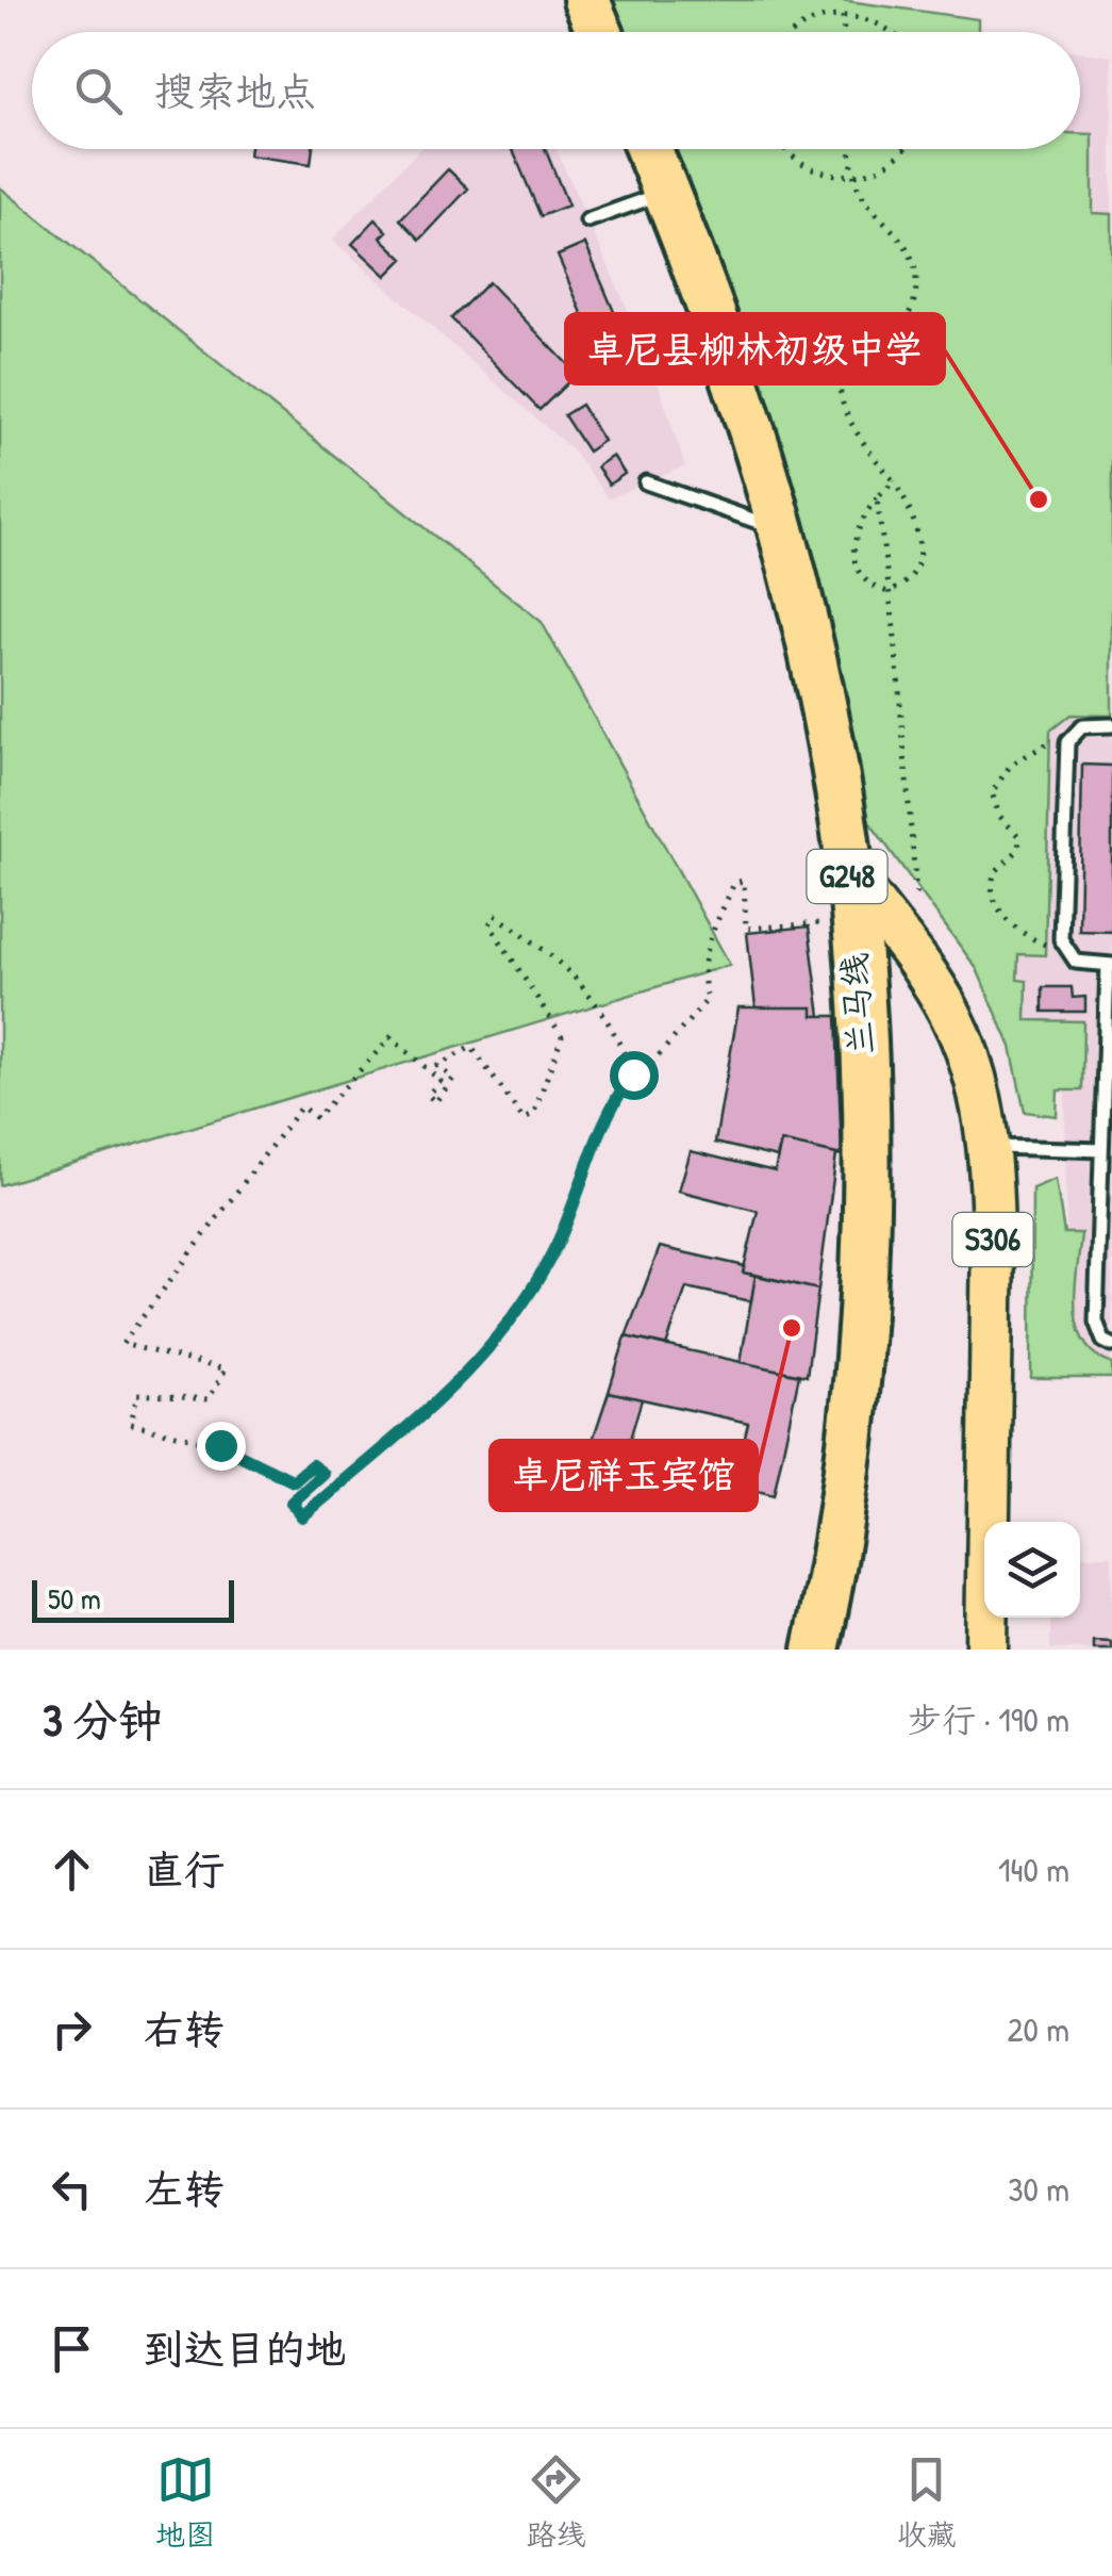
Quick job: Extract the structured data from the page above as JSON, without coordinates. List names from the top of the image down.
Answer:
{
  "streets": {
    "highway": ["G248", "兰马线"],
    "main road": ["S306"]
  },
  "crossings": [
    ["兰马线", "S306"]
  ],
  "places": ["卓尼县柳林初级中学", "卓尼祥玉宾馆"],
  "scale_bar": "50 m",
  "page": {
    "search": "搜索地点",
    "scale": "50 m",
    "heading": ["3 分钟", "步行 · 190 m"],
    "list": [
      ["直行", "140 m"],
      ["右转", "20 m"],
      ["左转", "30 m"],
      "到达目的地"
    ],
    "nav": ["地图", "路线", "收藏"]
  }
}
